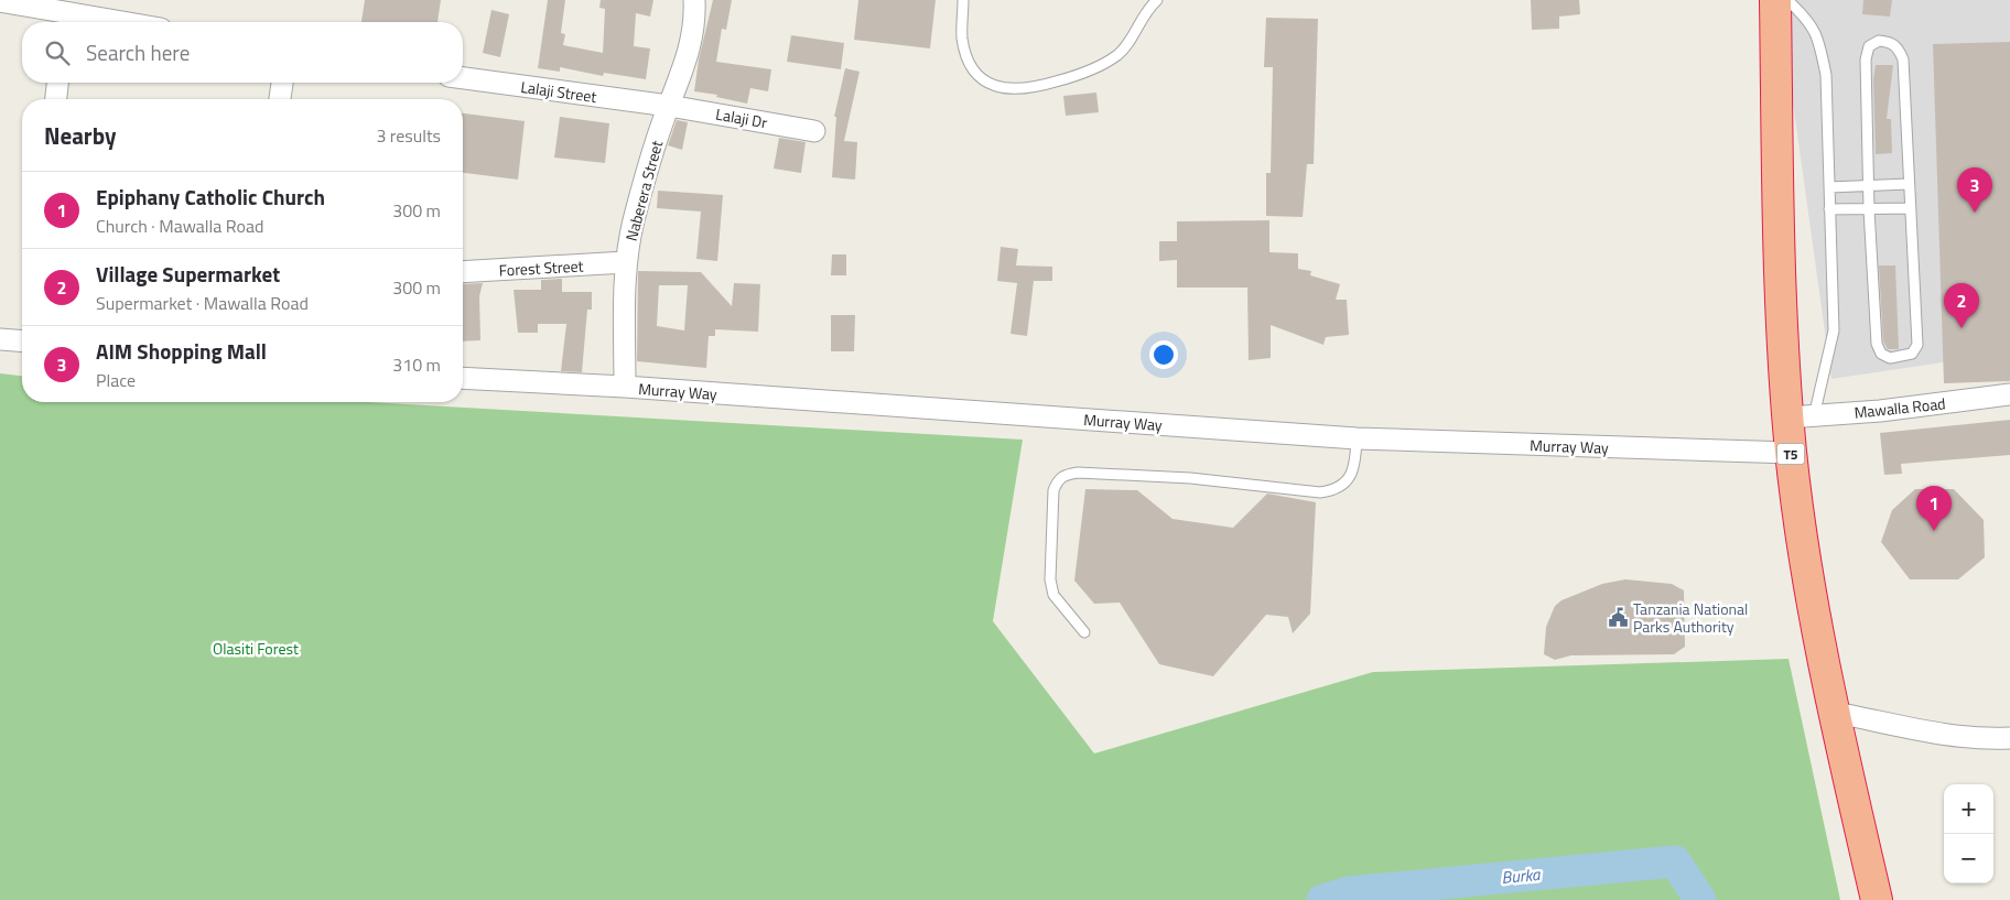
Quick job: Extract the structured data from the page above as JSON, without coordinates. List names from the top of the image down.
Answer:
{
  "streets": {
    "highway": ["T5"],
    "street": [
      "Lalaji Street",
      "Lalaji Dr",
      "Naberera Street",
      "Forest Street",
      "Murray Way",
      "Mawalla Road"
    ]
  },
  "crossings": [
    ["Lalaji Street", "Lalaji Dr"],
    ["Lalaji Street", "Naberera Street"],
    ["Lalaji Dr", "Naberera Street"],
    ["Naberera Street", "Forest Street"],
    ["Naberera Street", "Murray Way"],
    ["Murray Way", "T5"],
    ["Mawalla Road", "T5"]
  ],
  "water": ["Burka"],
  "parks": ["Olasiti Forest"],
  "places": {
    "public building": ["Tanzania National Parks Authority"]
  },
  "page": {
    "search": "Search here",
    "heading": ["Nearby", "3 results"],
    "pins": ["3", "2", "1"],
    "list": [
      {
        "mark": "1",
        "name": "Epiphany Catholic Church",
        "note": "Church · Mawalla Road",
        "value": "300 m"
      },
      {
        "mark": "2",
        "name": "Village Supermarket",
        "note": "Supermarket · Mawalla Road",
        "value": "300 m"
      },
      {
        "mark": "3",
        "name": "AIM Shopping Mall",
        "note": "Place",
        "value": "310 m"
      }
    ],
    "map_buttons": ["+", "−"]
  }
}
